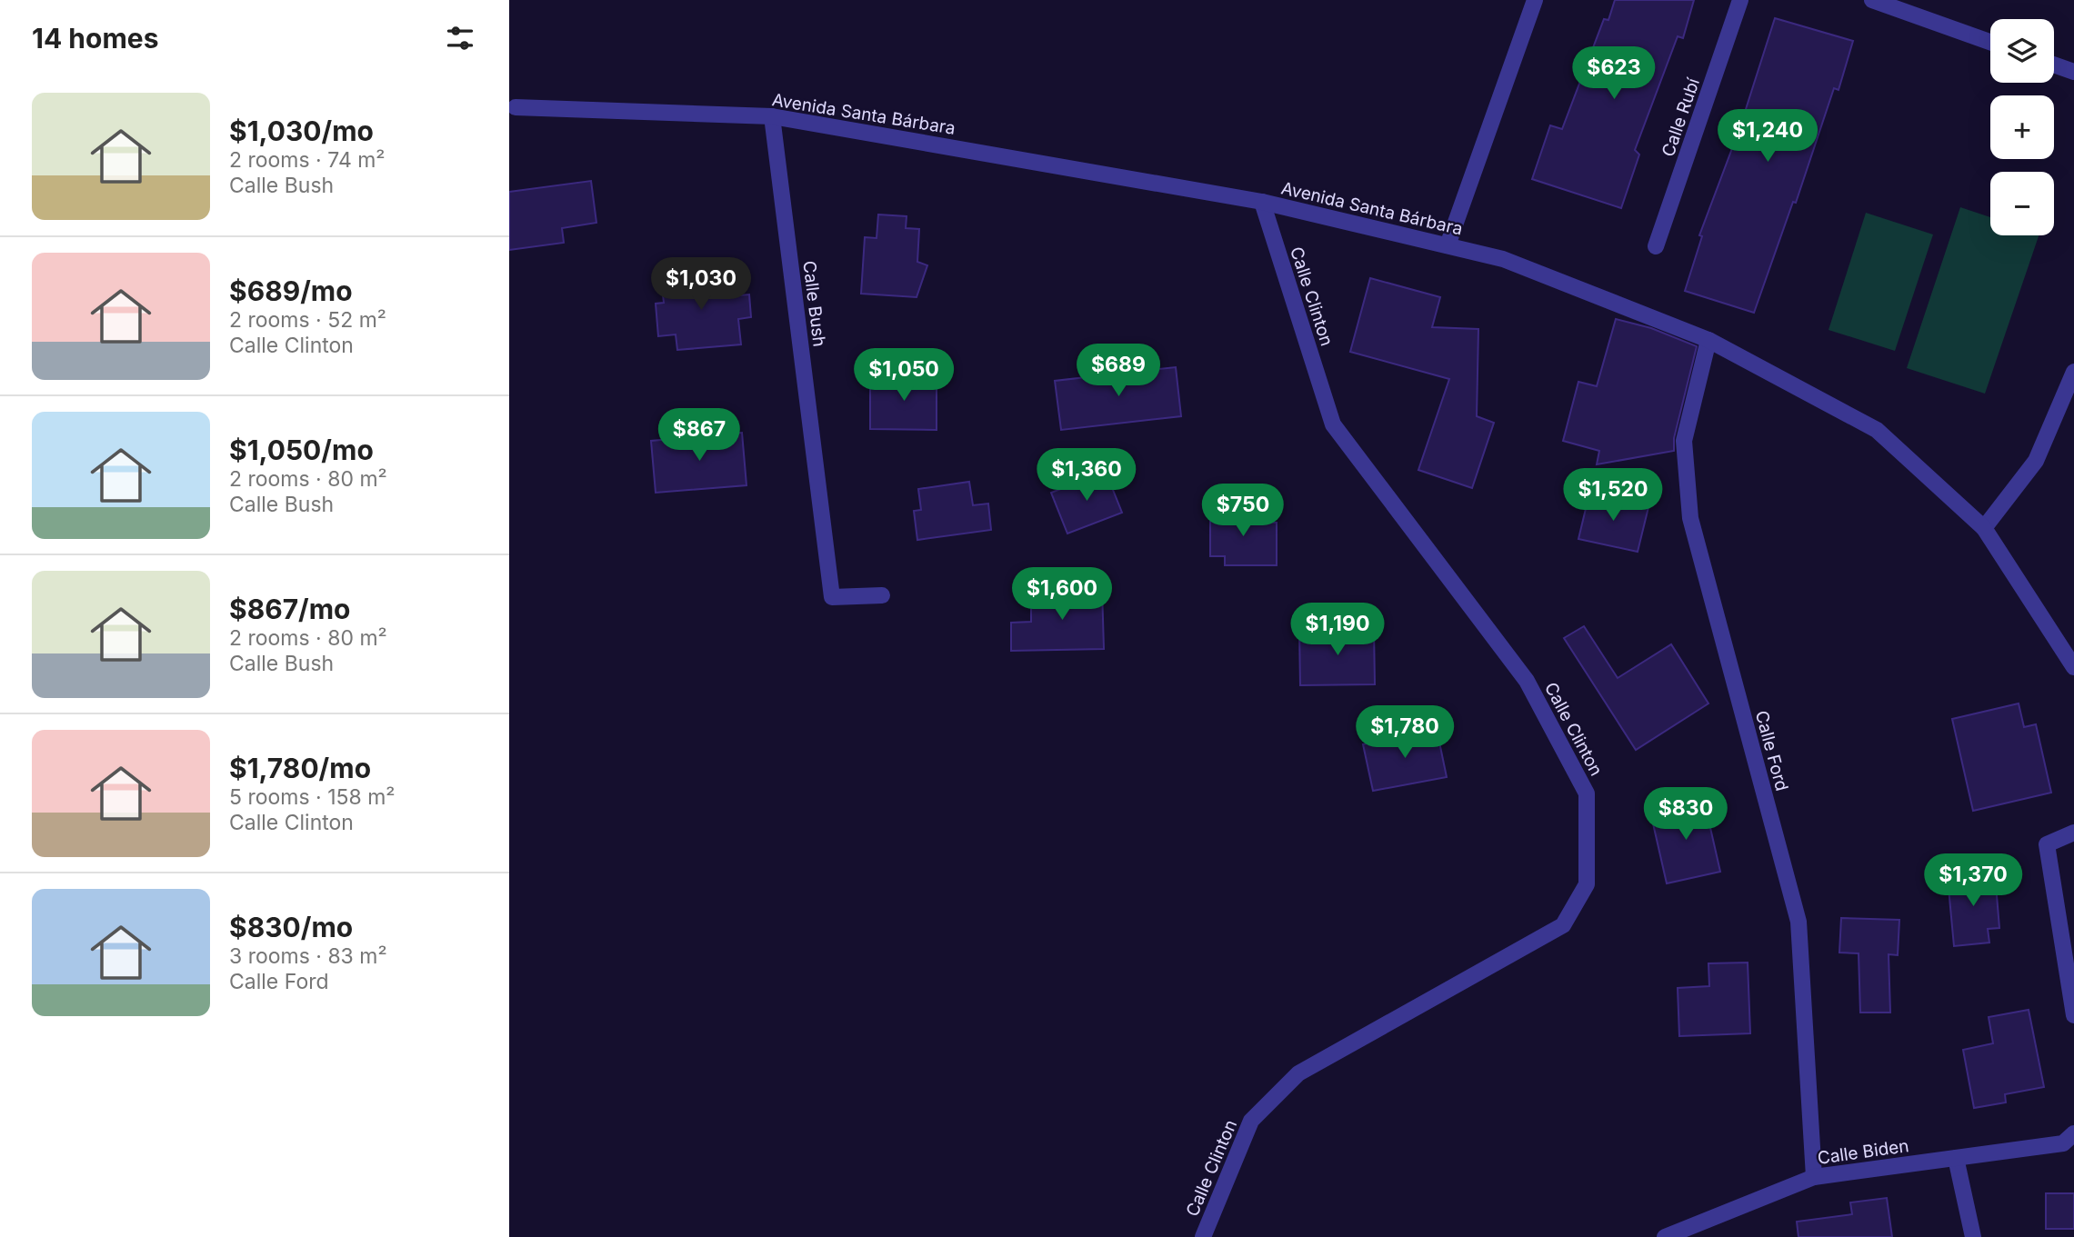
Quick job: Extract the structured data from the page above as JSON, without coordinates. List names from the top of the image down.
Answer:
{
  "streets": {
    "street": [
      "Avenida Santa Bárbara",
      "Calle Rubí",
      "Calle Clinton",
      "Calle Bush",
      "Calle Ford",
      "Calle Biden"
    ]
  },
  "crossings": [
    ["Avenida Santa Bárbara", "Calle Clinton"],
    ["Avenida Santa Bárbara", "Calle Bush"],
    ["Avenida Santa Bárbara", "Calle Ford"],
    ["Calle Ford", "Calle Biden"]
  ],
  "page": {
    "heading": "14 homes",
    "map_buttons": ["+", "−"],
    "price": [
      "$623",
      "$1,240",
      "$1,030",
      "$689",
      "$1,050",
      "$867",
      "$1,360",
      "$1,520",
      "$750",
      "$1,600",
      "$1,190",
      "$1,780",
      "$830",
      "$1,370"
    ],
    "list": [
      {
        "name": "$1,030/mo",
        "note": "2 rooms · 74 m² · Calle Bush"
      },
      {
        "name": "$689/mo",
        "note": "2 rooms · 52 m² · Calle Clinton"
      },
      {
        "name": "$1,050/mo",
        "note": "2 rooms · 80 m² · Calle Bush"
      },
      {
        "name": "$867/mo",
        "note": "2 rooms · 80 m² · Calle Bush"
      },
      {
        "name": "$1,780/mo",
        "note": "5 rooms · 158 m² · Calle Clinton"
      },
      {
        "name": "$830/mo",
        "note": "3 rooms · 83 m² · Calle Ford"
      }
    ]
  }
}
